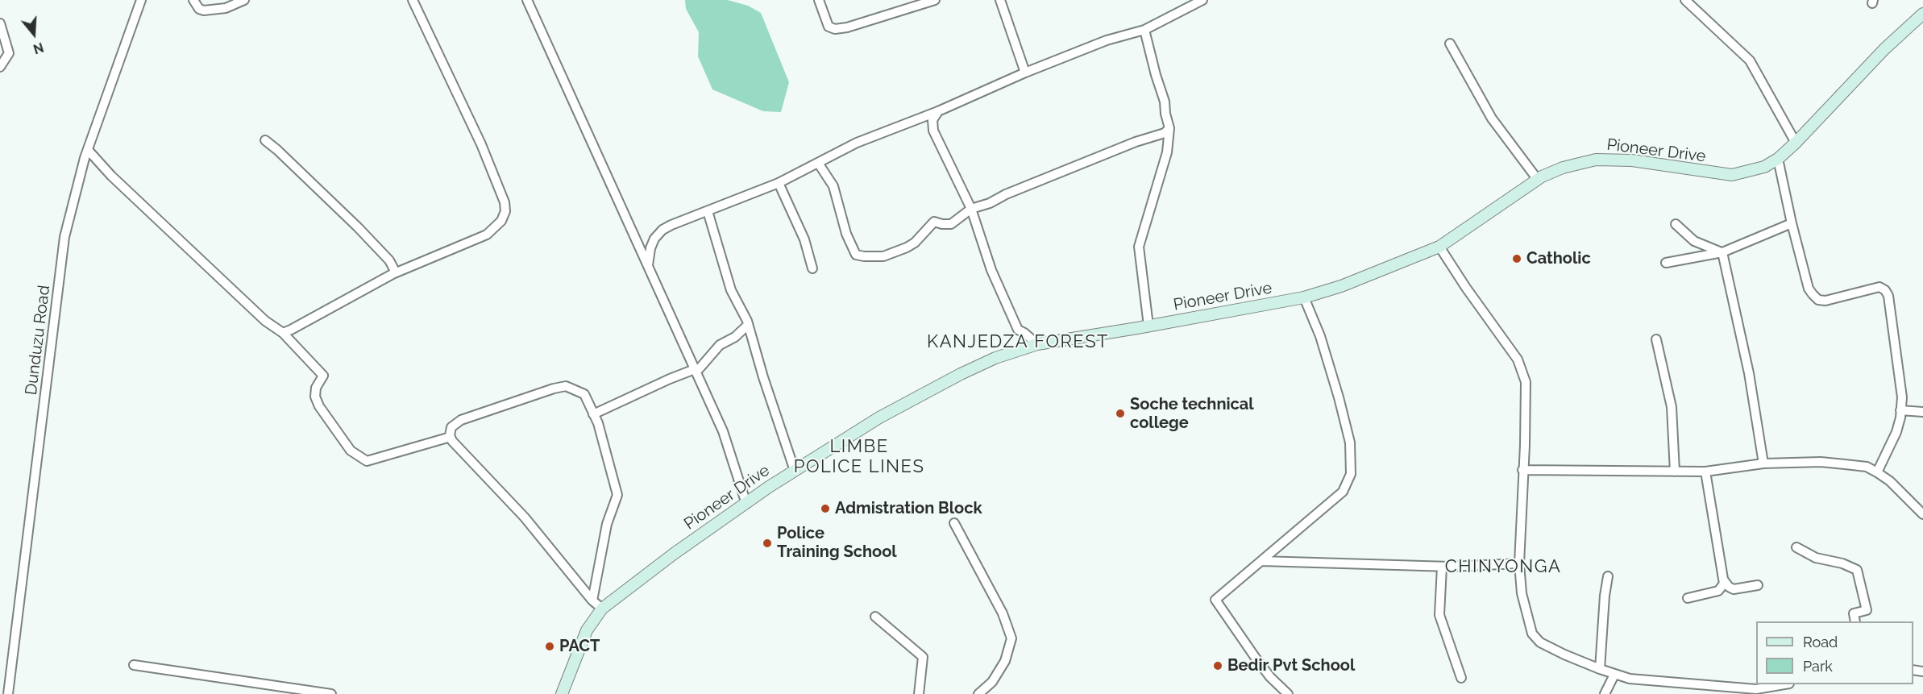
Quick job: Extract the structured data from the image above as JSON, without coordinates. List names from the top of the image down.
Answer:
{
  "streets": {
    "street": ["Pioneer Drive", "Dunduzu Road"]
  },
  "districts": ["KANJEDZA FOREST", "LIMBE POLICE LINES", "CHINYONGA"],
  "places": [
    "Catholic",
    "Soche technical college",
    "Admistration Block",
    "Police Training School",
    "PACT",
    "Bedir Pvt School"
  ],
  "legend": ["Road", "Park"],
  "north": "bottom"
}
